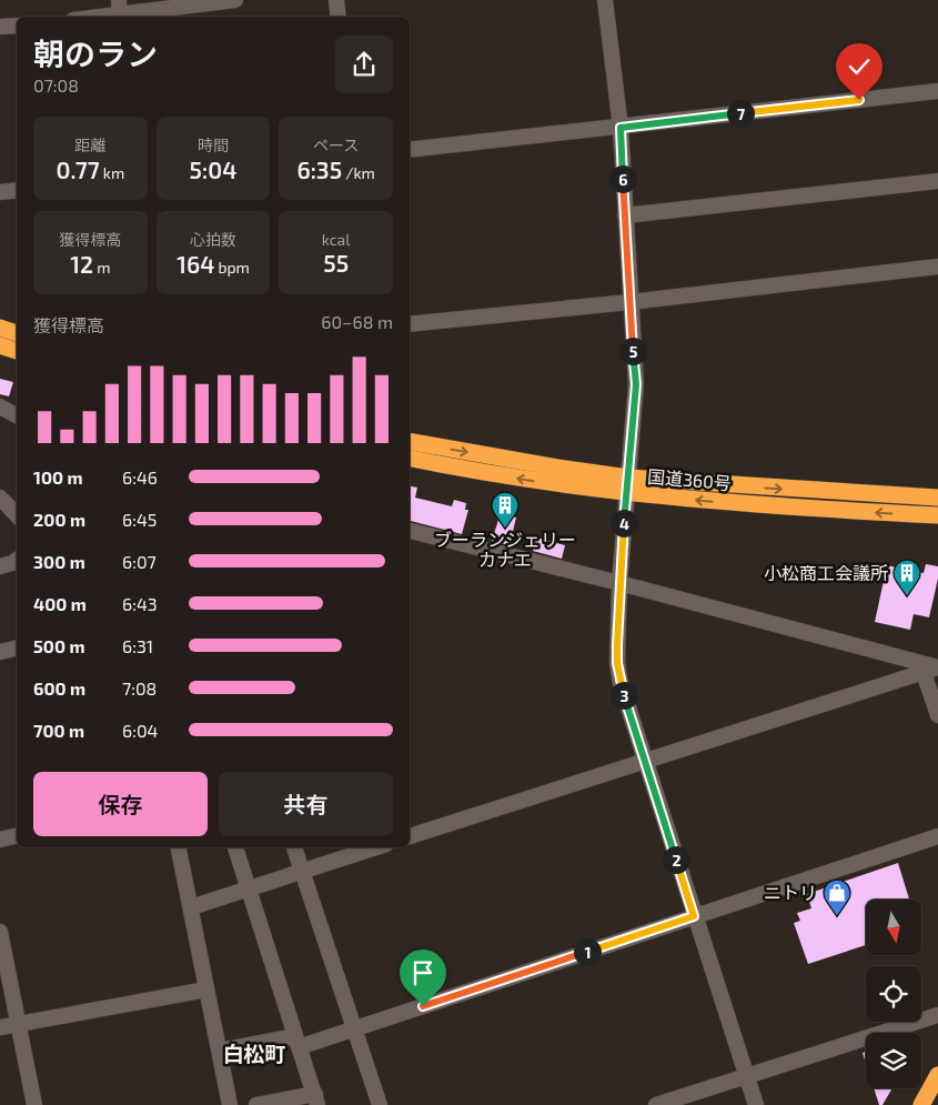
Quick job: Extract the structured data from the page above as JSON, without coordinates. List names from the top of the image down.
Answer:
{
  "streets": {
    "highway": ["国道360号"]
  },
  "districts": ["白松町"],
  "places": {
    "building": ["ブーランジェリー カナエ", "小松商工会議所"],
    "shop": ["ニトリ"]
  },
  "north": "bottom",
  "page": {
    "heading": ["朝のラン", "07:08"],
    "pins": [
      "7",
      "6",
      "5",
      "4",
      "3",
      "2",
      "1"
    ],
    "stats": [
      ["距離", "0.77 km"],
      ["時間", "5:04"],
      ["ペース", "6:35 /km"],
      ["獲得標高", "12 m"],
      ["心拍数", "164 bpm"],
      ["kcal", "55"]
    ],
    "chart": ["獲得標高", "60–68 m"],
    "list": [
      {
        "name": "100 m",
        "note": "6:46"
      },
      {
        "name": "200 m",
        "note": "6:45"
      },
      {
        "name": "300 m",
        "note": "6:07"
      },
      {
        "name": "400 m",
        "note": "6:43"
      },
      {
        "name": "500 m",
        "note": "6:31"
      },
      {
        "name": "600 m",
        "note": "7:08"
      },
      {
        "name": "700 m",
        "note": "6:04"
      }
    ],
    "buttons": ["保存", "共有"]
  }
}
